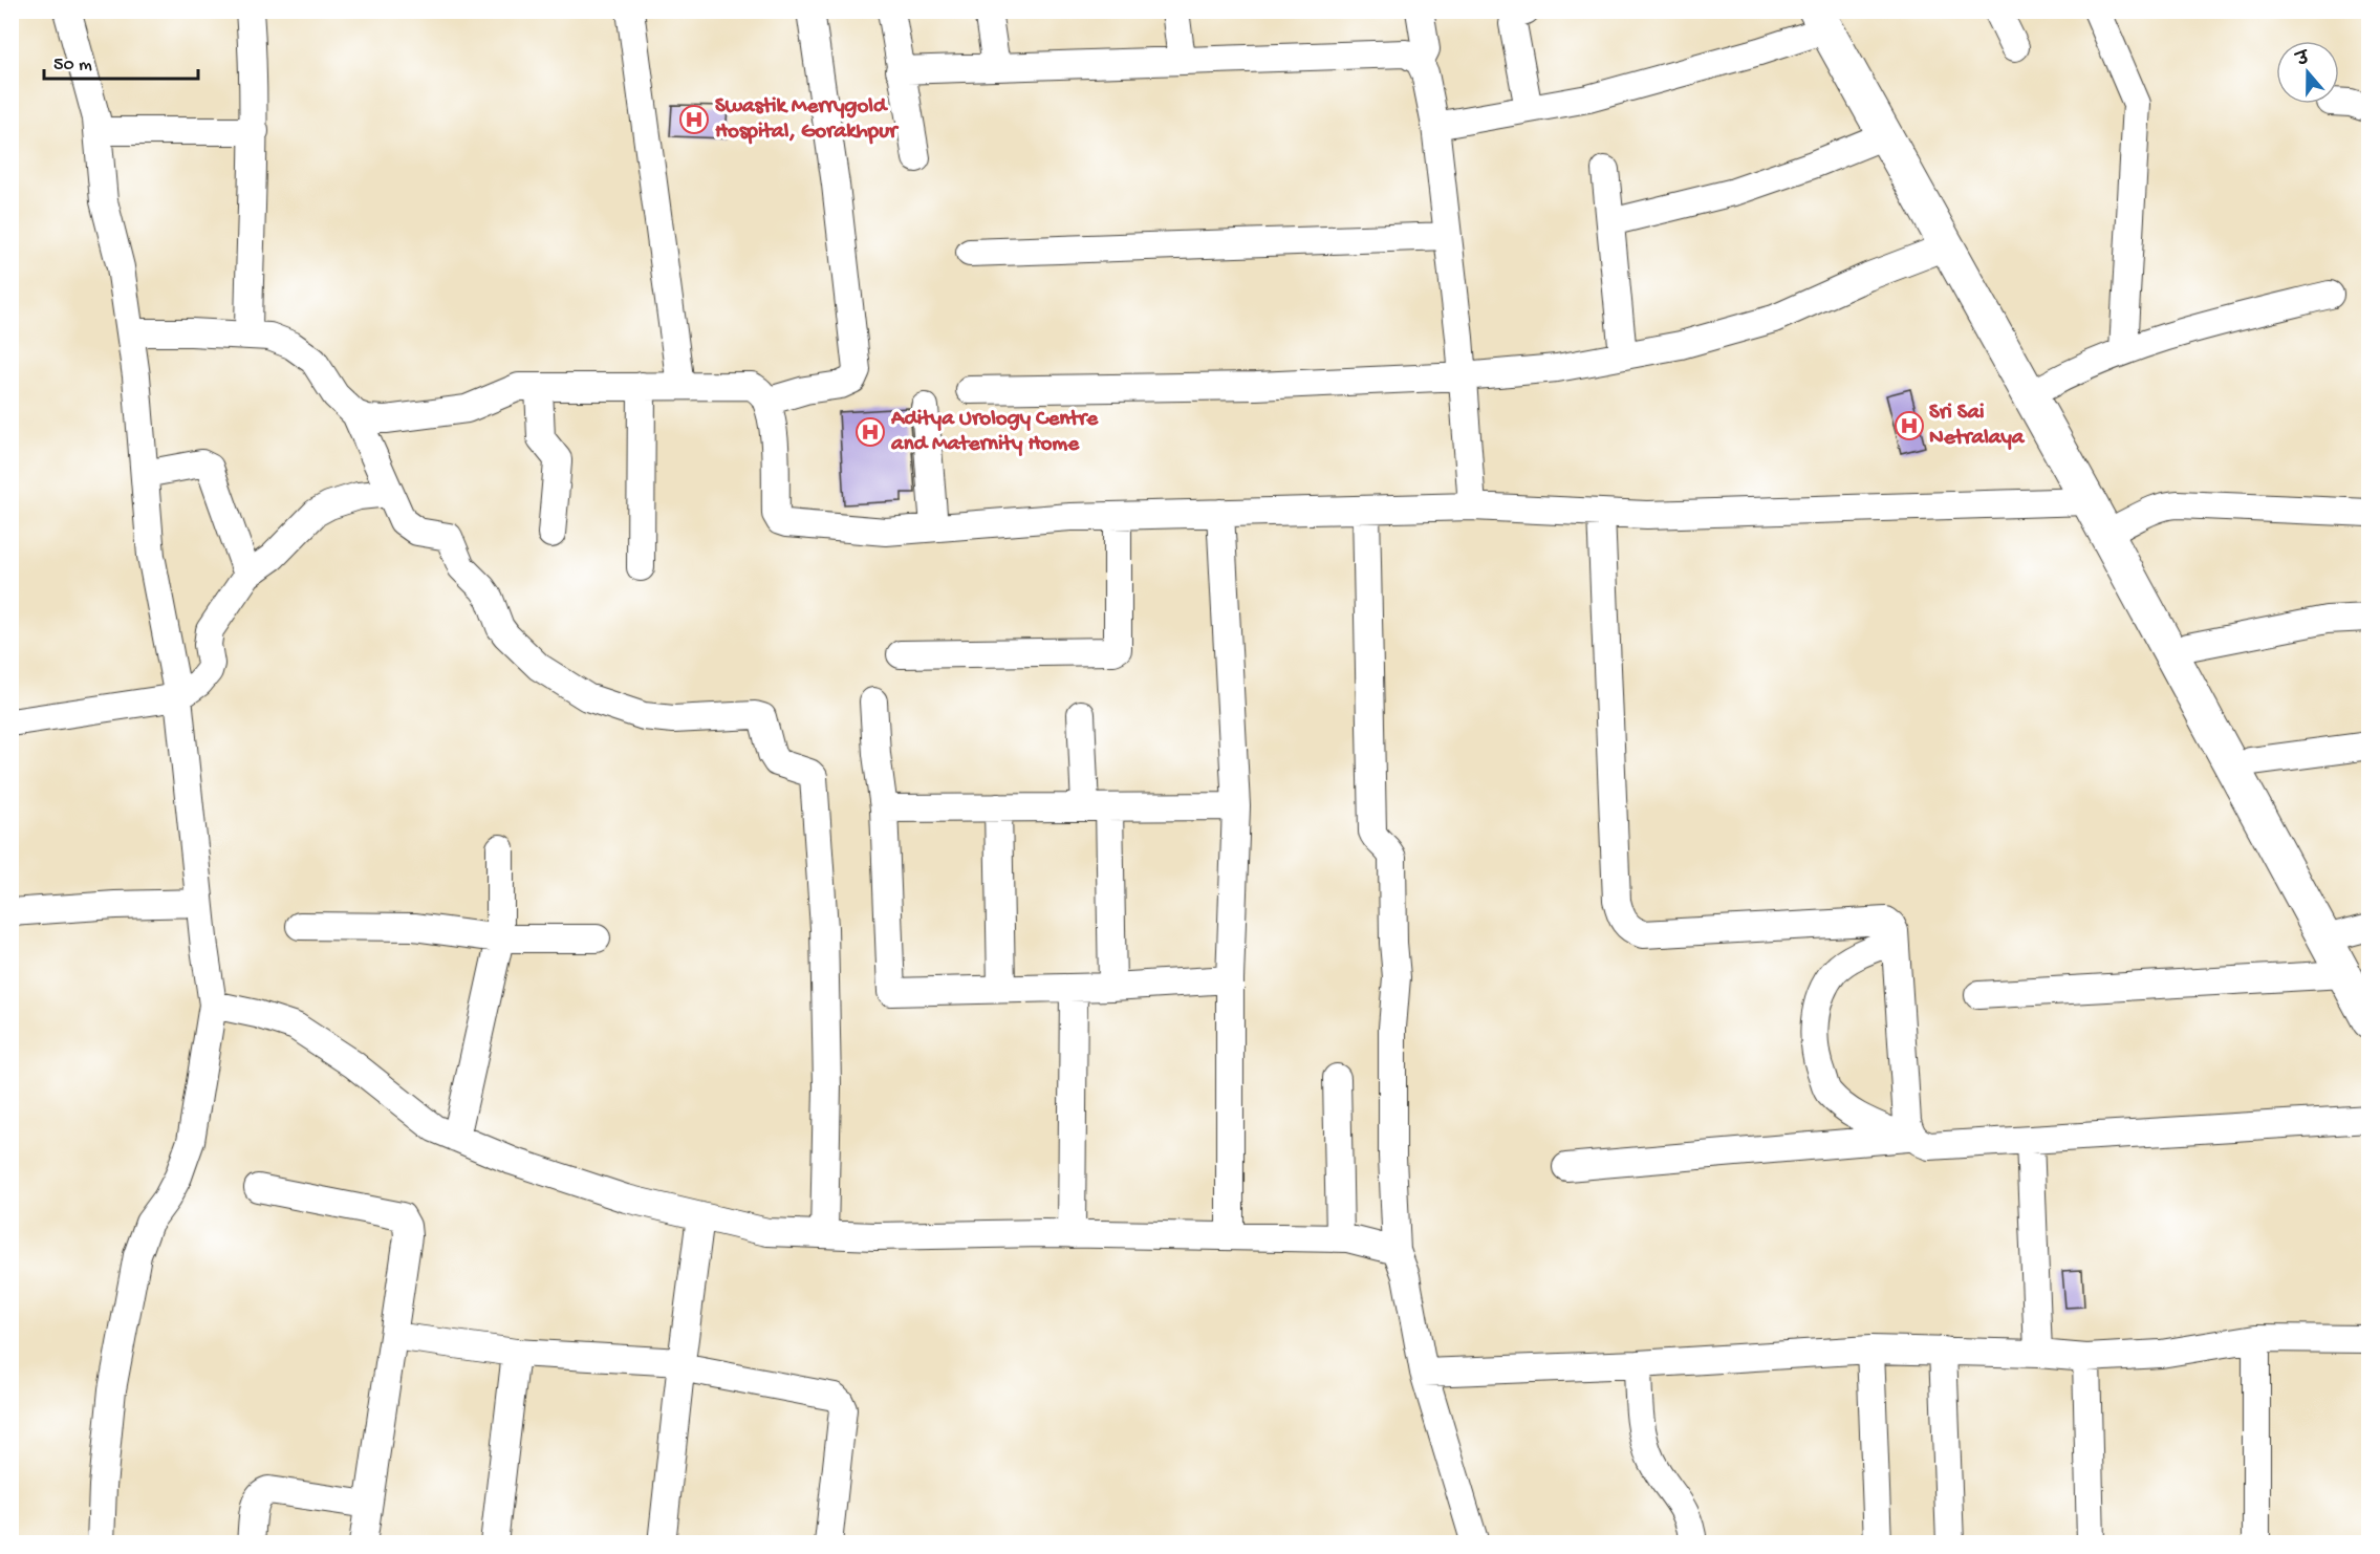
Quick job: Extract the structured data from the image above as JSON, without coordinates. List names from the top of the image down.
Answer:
{
  "places": {
    "hospital": ["Swastik Merrygold Hospital, Gorakhpur", "Sri Sai Netralaya", "Aditya Urology Centre and Maternity Home"]
  },
  "scale_bar": "50 m",
  "north": "top"
}
